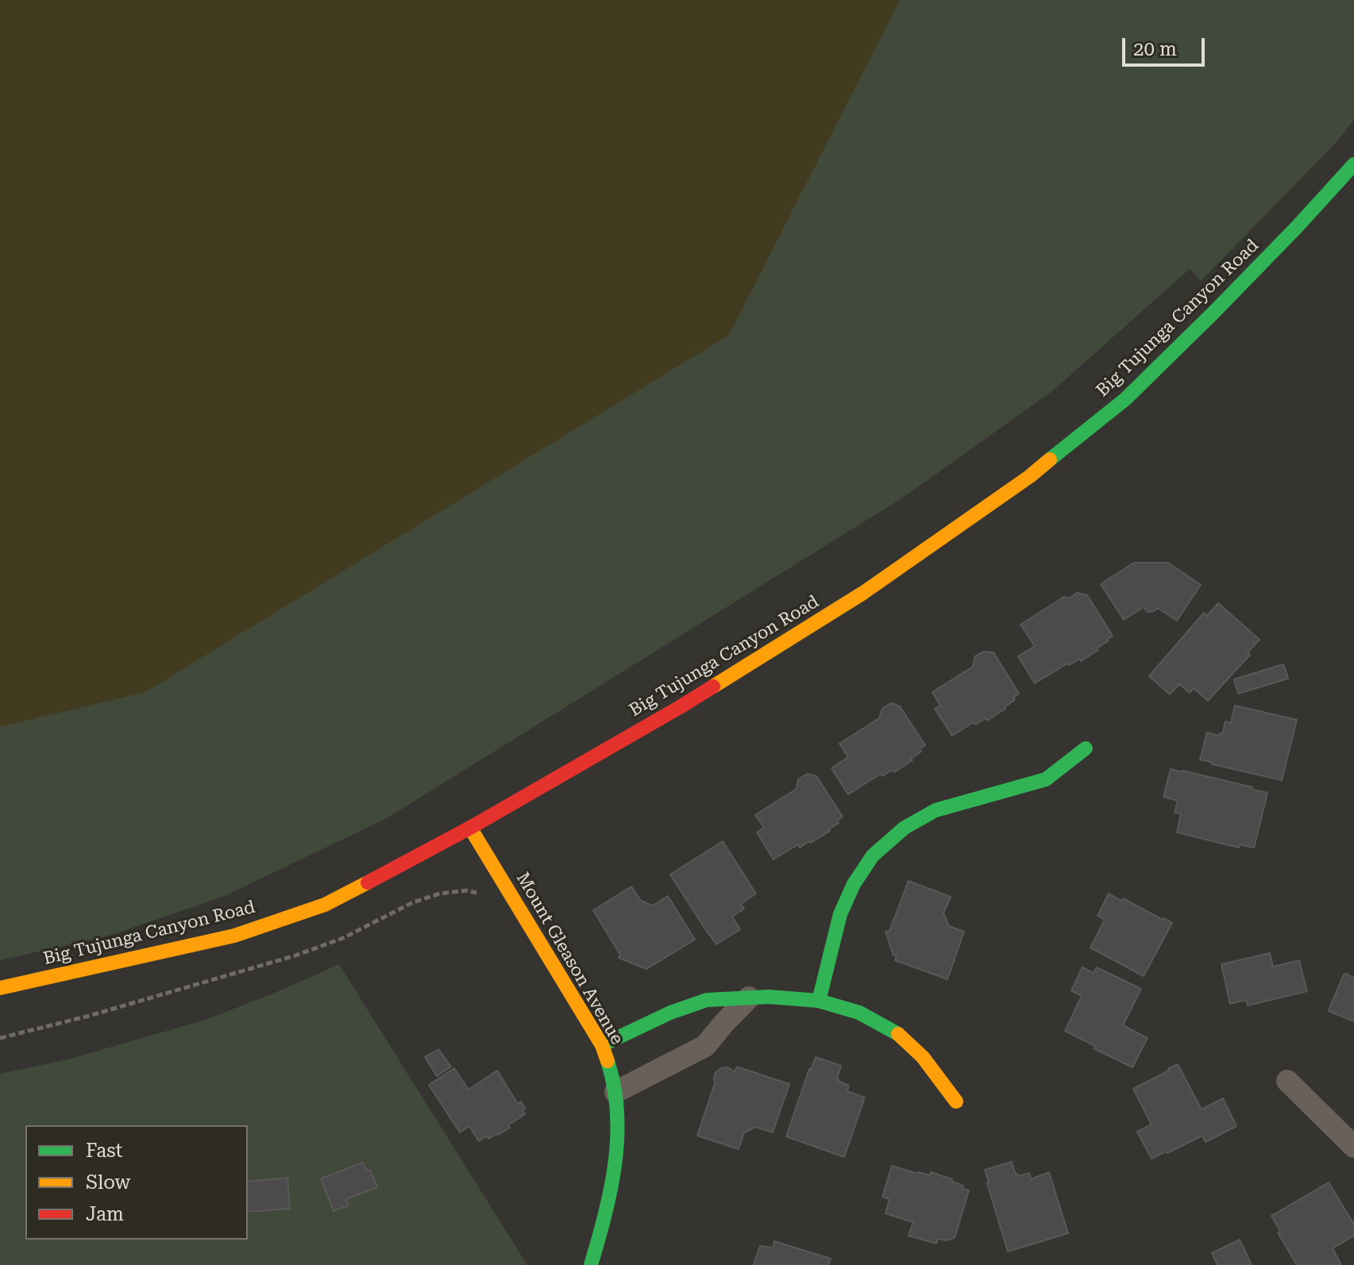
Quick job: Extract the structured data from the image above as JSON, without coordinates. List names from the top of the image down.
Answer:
{
  "streets": {
    "street": ["Big Tujunga Canyon Road", "Mount Gleason Avenue"]
  },
  "crossings": [
    ["Big Tujunga Canyon Road", "Mount Gleason Avenue"]
  ],
  "legend": ["Fast", "Slow", "Jam"],
  "scale_bar": "20 m"
}
